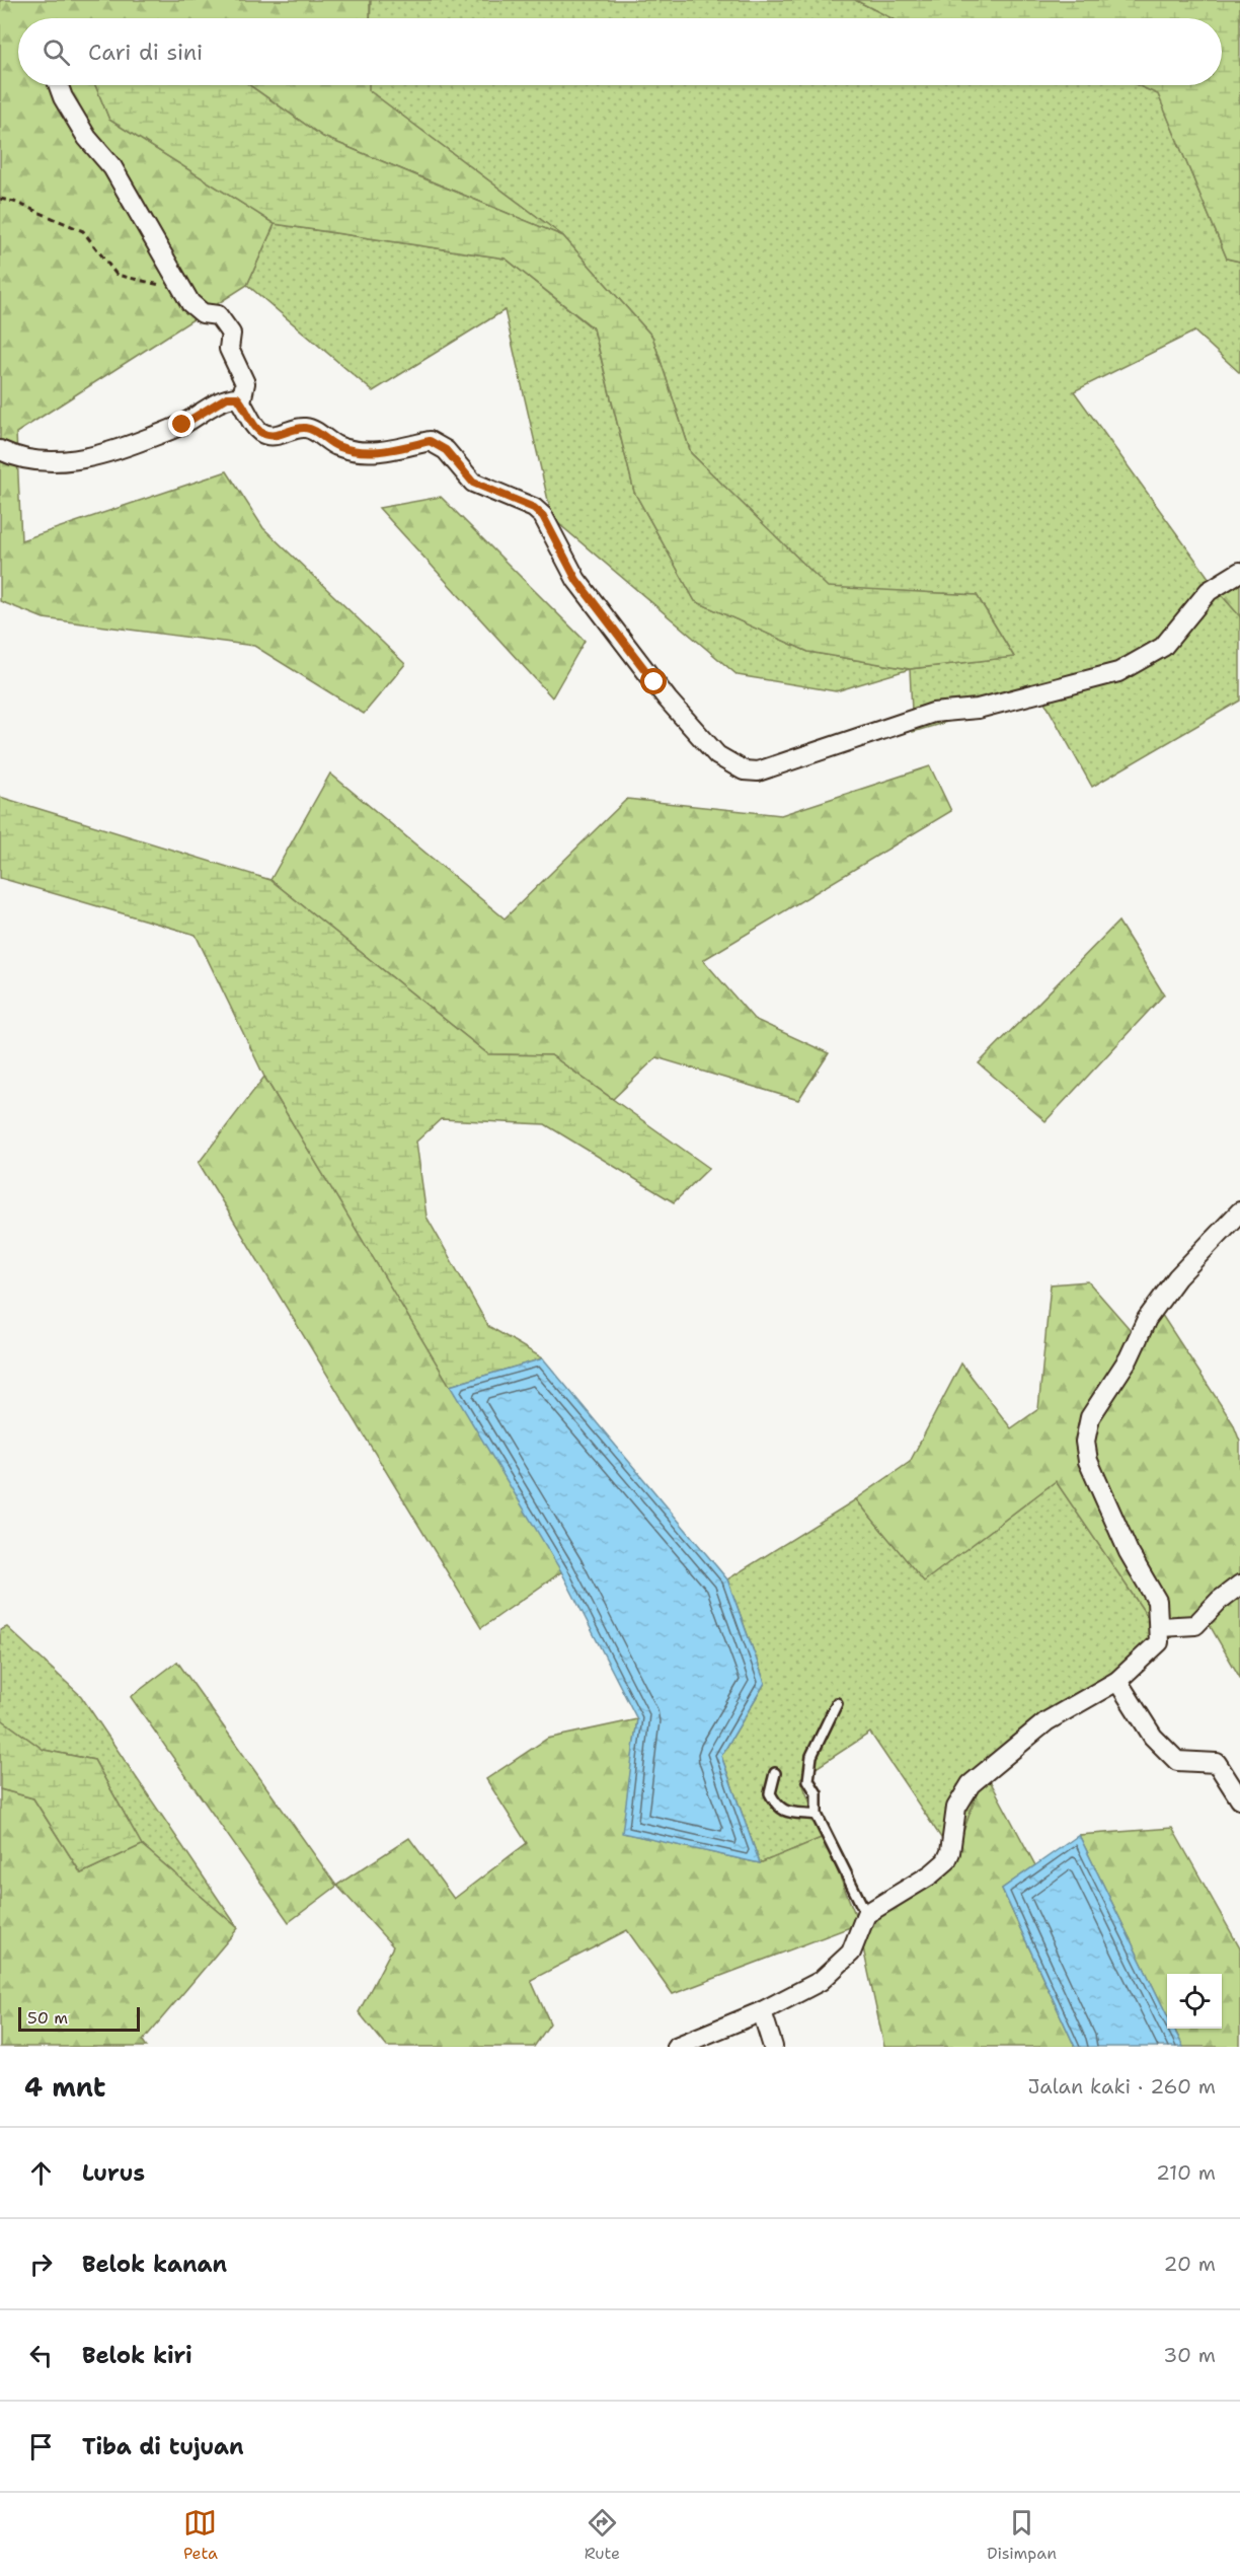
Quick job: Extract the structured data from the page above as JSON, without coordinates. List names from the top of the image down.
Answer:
{
  "scale_bar": "50 m",
  "page": {
    "search": "Cari di sini",
    "scale": "50 m",
    "heading": ["4 mnt", "Jalan kaki · 260 m"],
    "list": [
      ["Lurus", "210 m"],
      ["Belok kanan", "20 m"],
      ["Belok kiri", "30 m"],
      "Tiba di tujuan"
    ],
    "nav": ["Peta", "Rute", "Disimpan"]
  }
}
